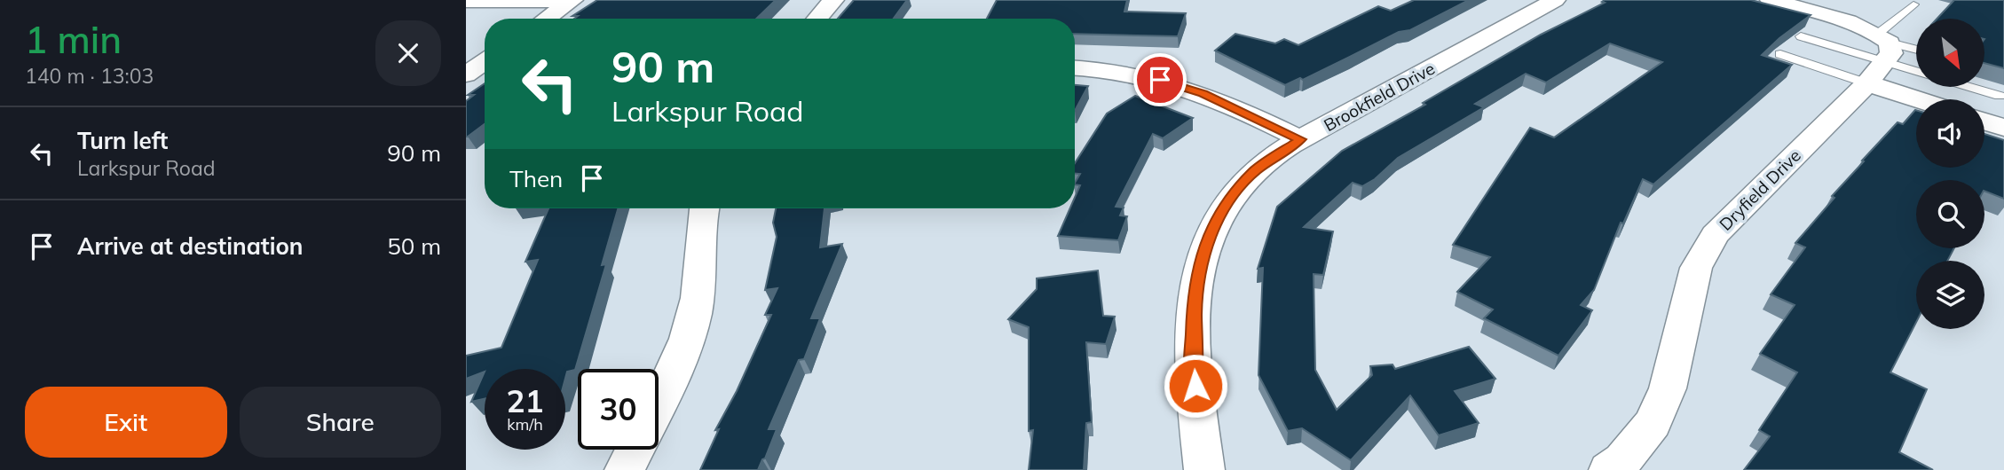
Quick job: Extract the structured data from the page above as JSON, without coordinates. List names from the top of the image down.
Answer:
{
  "streets": {
    "street": ["Brookfield Drive", "Dryfield Drive"]
  },
  "north": "bottom right",
  "page": {
    "heading": ["1 min", "140 m · 13:03"],
    "turn": ["90 m", "Larkspur Road"],
    "list": [
      {
        "name": "Turn left",
        "note": "Larkspur Road",
        "value": "90 m"
      },
      {
        "name": "Arrive at destination",
        "value": "50 m"
      }
    ],
    "then": "Then",
    "speed": "21 km/h",
    "limit": "30",
    "buttons": ["Exit", "Share"]
  }
}
